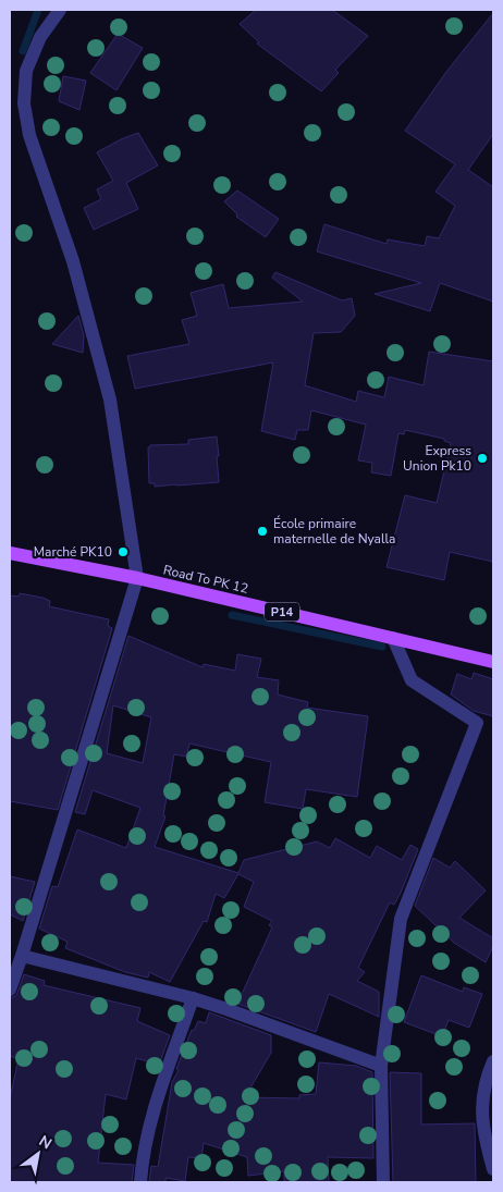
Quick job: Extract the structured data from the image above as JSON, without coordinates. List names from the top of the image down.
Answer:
{
  "streets": {
    "main road": ["Road To PK 12", "P14"]
  },
  "places": ["Express Union Pk10", "École primaire maternelle de Nyalla", "Marché PK10"],
  "north": "top right"
}
